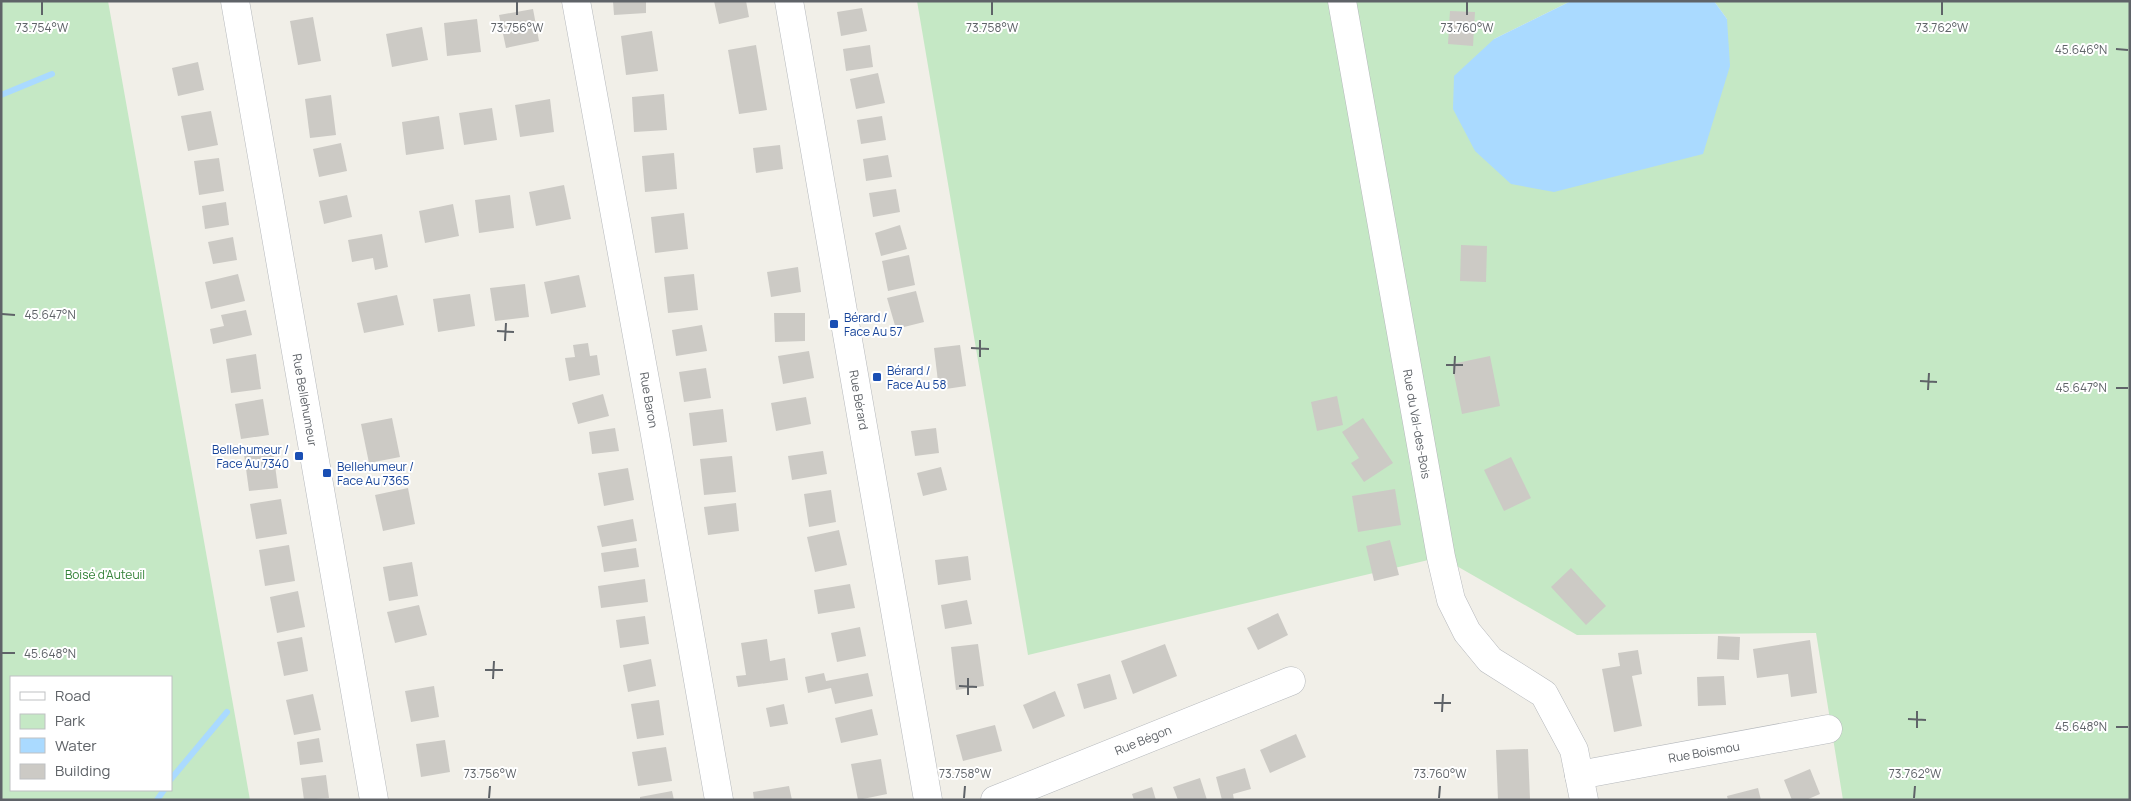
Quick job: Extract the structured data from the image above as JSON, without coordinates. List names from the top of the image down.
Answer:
{
  "streets": {
    "street": [
      "Rue Bellehumeur",
      "Rue Baron",
      "Rue Bérard",
      "Rue du Val-des-Bois",
      "Rue Bégon",
      "Rue Boismou"
    ]
  },
  "crossings": [
    ["Rue du Val-des-Bois", "Rue Boismou"]
  ],
  "parks": ["Boisé d'Auteuil"],
  "places": {
    "transit": [
      "Bérard / Face Au 57",
      "Bérard / Face Au 58",
      "Bellehumeur / Face Au 7340",
      "Bellehumeur / Face Au 7365"
    ]
  },
  "legend": [
    "Road",
    "Park",
    "Water",
    "Building"
  ],
  "coordinates": [
    "73.754°W",
    "73.756°W",
    "73.758°W",
    "73.760°W",
    "73.762°W",
    "45.646°N",
    "45.647°N",
    "45.648°N"
  ]
}
